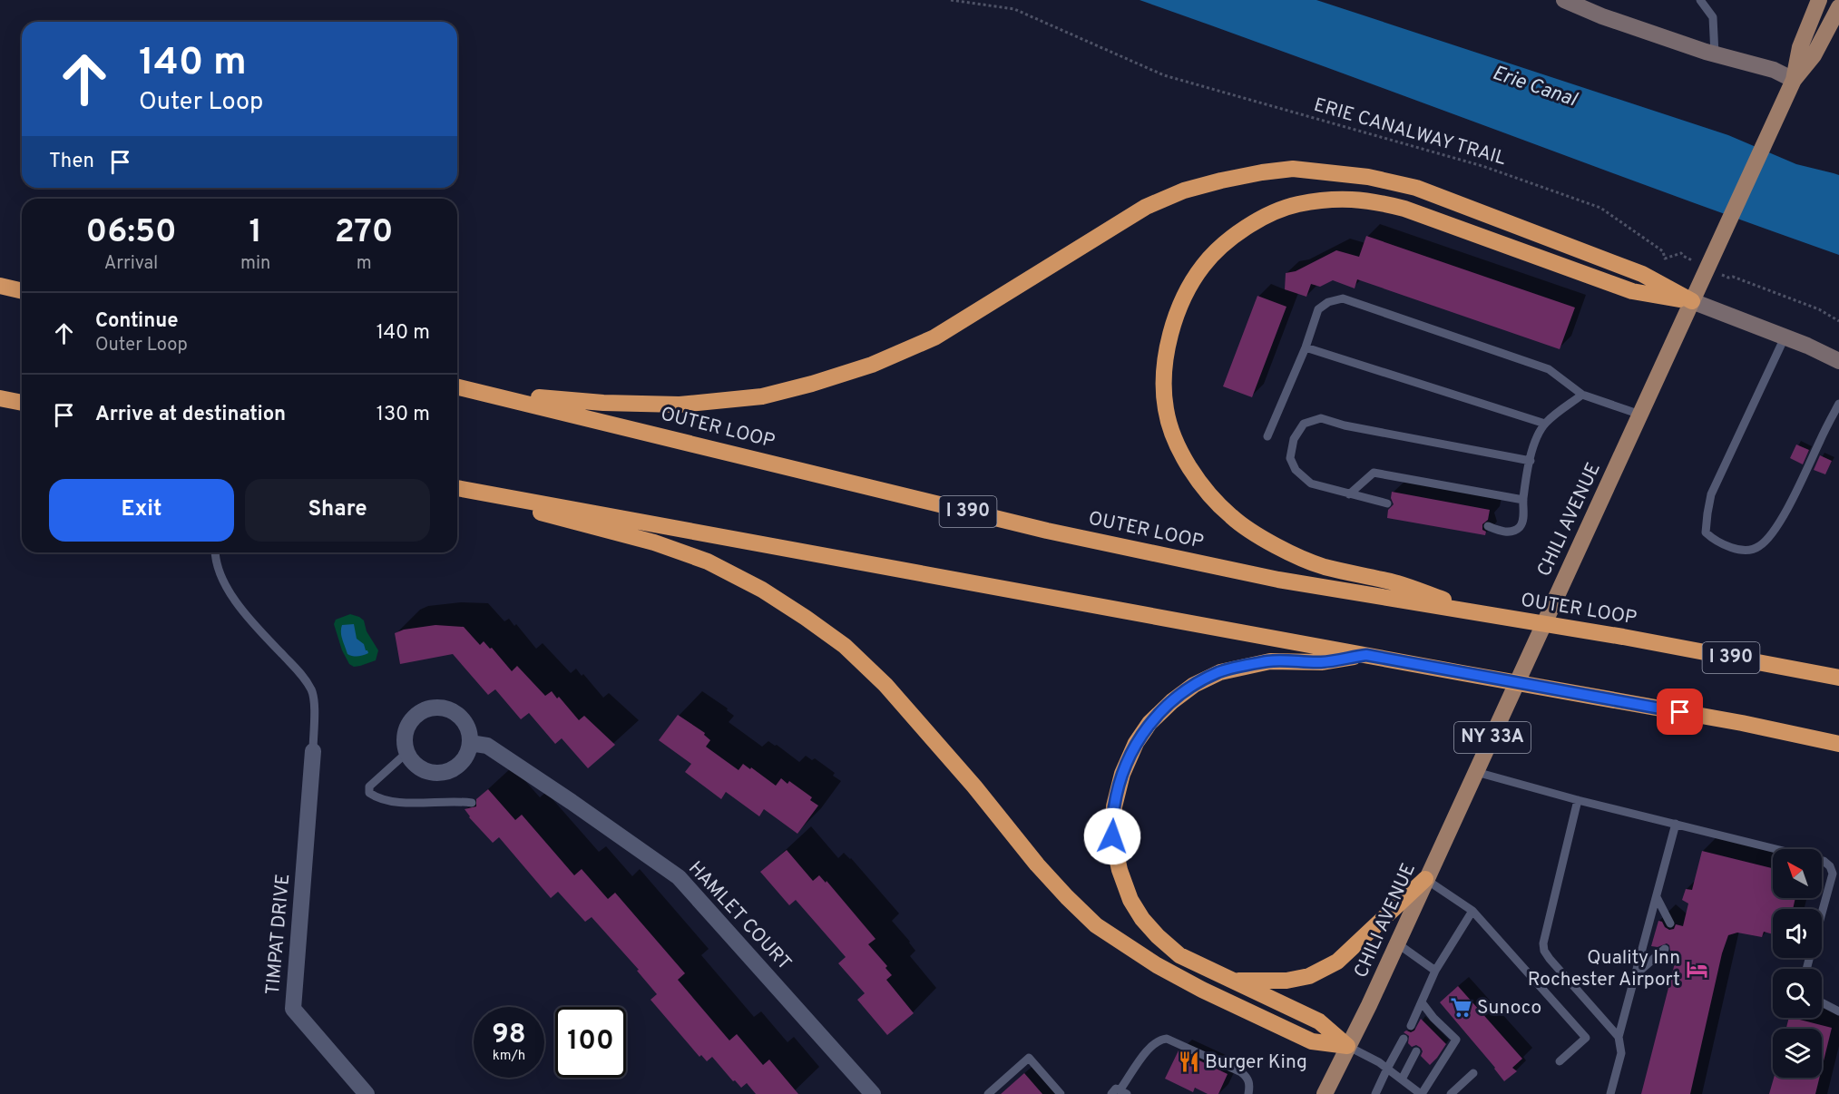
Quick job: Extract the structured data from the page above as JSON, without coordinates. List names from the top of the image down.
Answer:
{
  "streets": {
    "highway": ["OUTER LOOP", "I 390"],
    "main road": ["CHILI AVENUE", "NY 33A"],
    "street": ["HAMLET COURT", "TIMPAT DRIVE"],
    "path": ["ERIE CANALWAY TRAIL"]
  },
  "crossings": [
    ["ERIE CANALWAY TRAIL", "CHILI AVENUE"]
  ],
  "water": ["Erie Canal"],
  "places": {
    "hotel": ["Quality Inn Rochester Airport"],
    "supermarket": ["Sunoco"],
    "restaurant": ["Burger King"]
  },
  "north": "top left",
  "page": {
    "turn": ["140 m", "Outer Loop"],
    "then": "Then",
    "eta": [
      "06:50",
      "Arrival",
      "1",
      "min",
      "270",
      "m"
    ],
    "list": [
      {
        "name": "Continue",
        "note": "Outer Loop",
        "value": "140 m"
      },
      {
        "name": "Arrive at destination",
        "value": "130 m"
      }
    ],
    "buttons": ["Exit", "Share"],
    "speed": "98 km/h",
    "limit": "100"
  }
}
